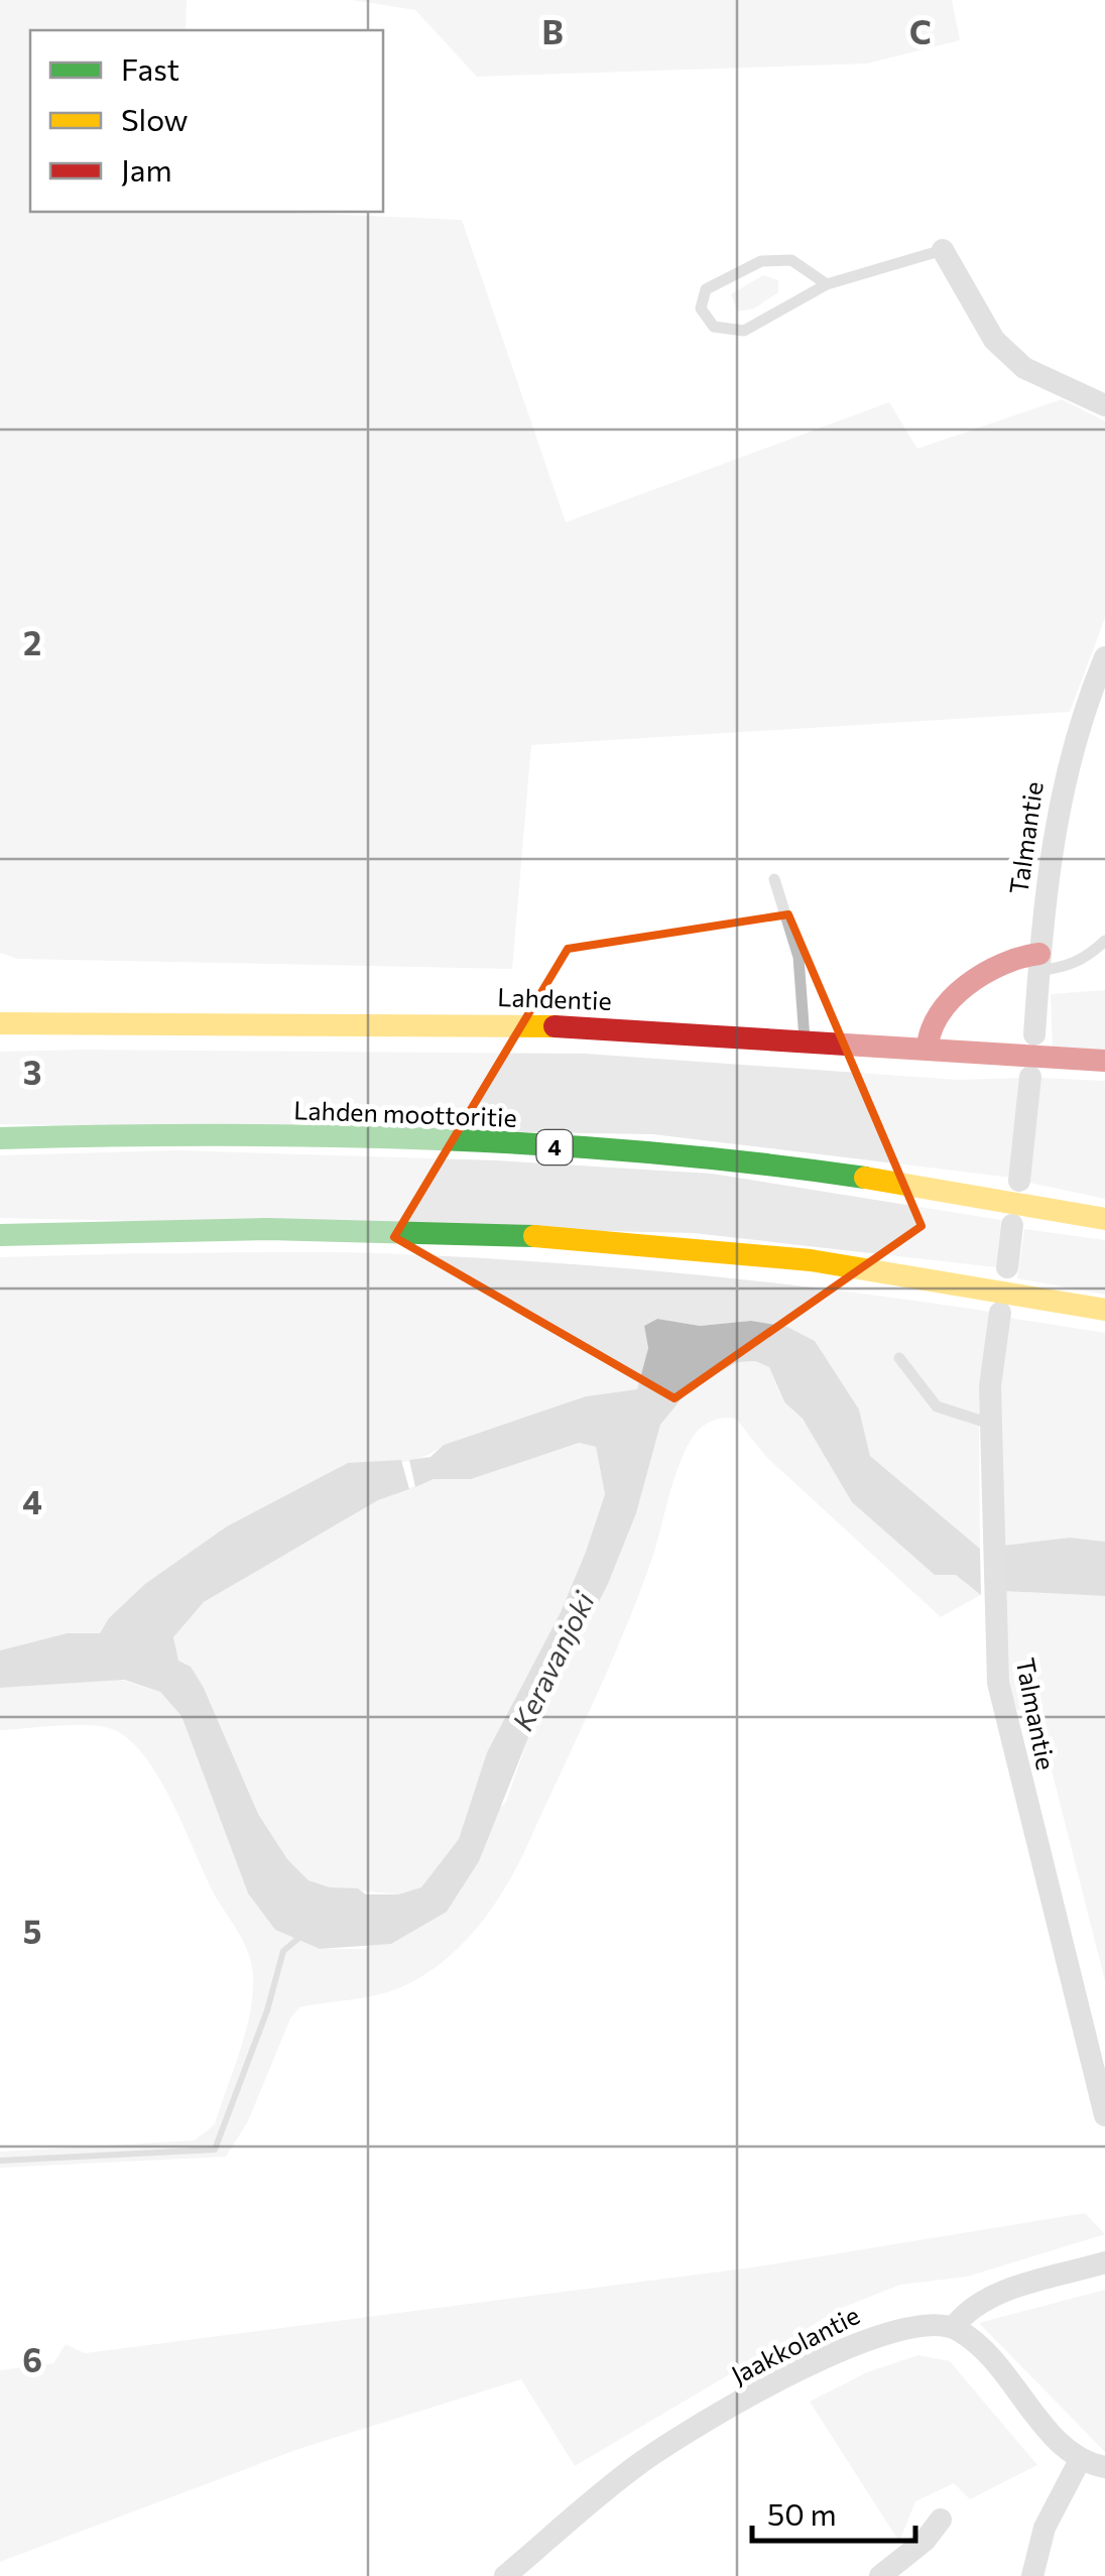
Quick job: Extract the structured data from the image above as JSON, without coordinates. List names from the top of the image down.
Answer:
{
  "streets": {
    "main road": ["Lahdentie", "Lahden moottoritie", "4"],
    "street": ["Talmantie", "Jaakkolantie"]
  },
  "water": ["Keravanjoki"],
  "legend": ["Fast", "Slow", "Jam"],
  "scale_bar": "50 m",
  "grid": {
    "columns": ["B", "C"],
    "rows": [
      "2",
      "3",
      "4",
      "5",
      "6"
    ]
  }
}
